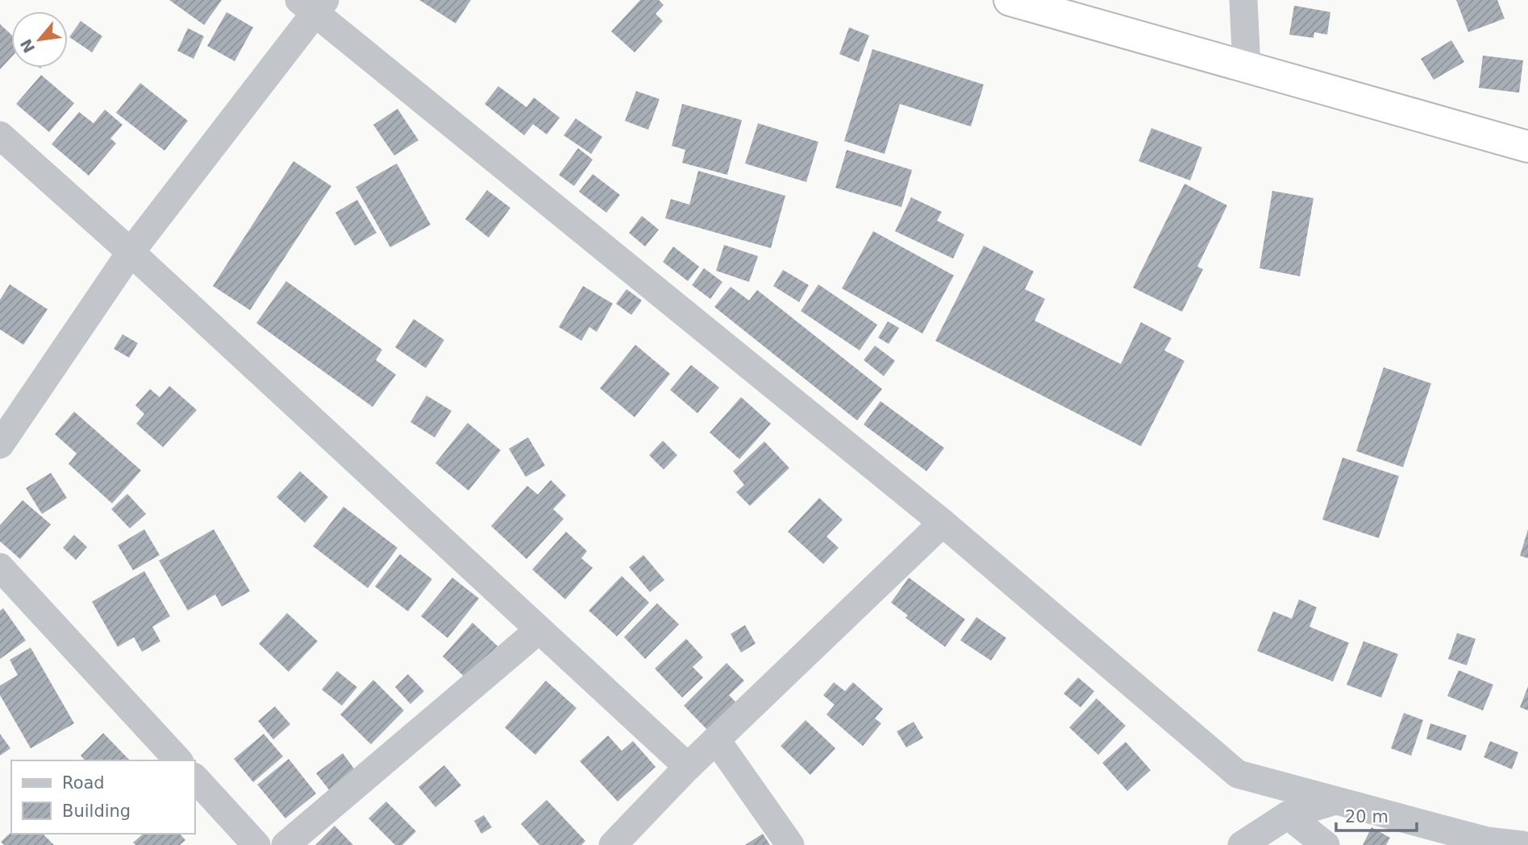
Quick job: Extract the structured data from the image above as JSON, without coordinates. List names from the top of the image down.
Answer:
{
  "legend": ["Road", "Building"],
  "scale_bar": "20 m",
  "north": "bottom left"
}
